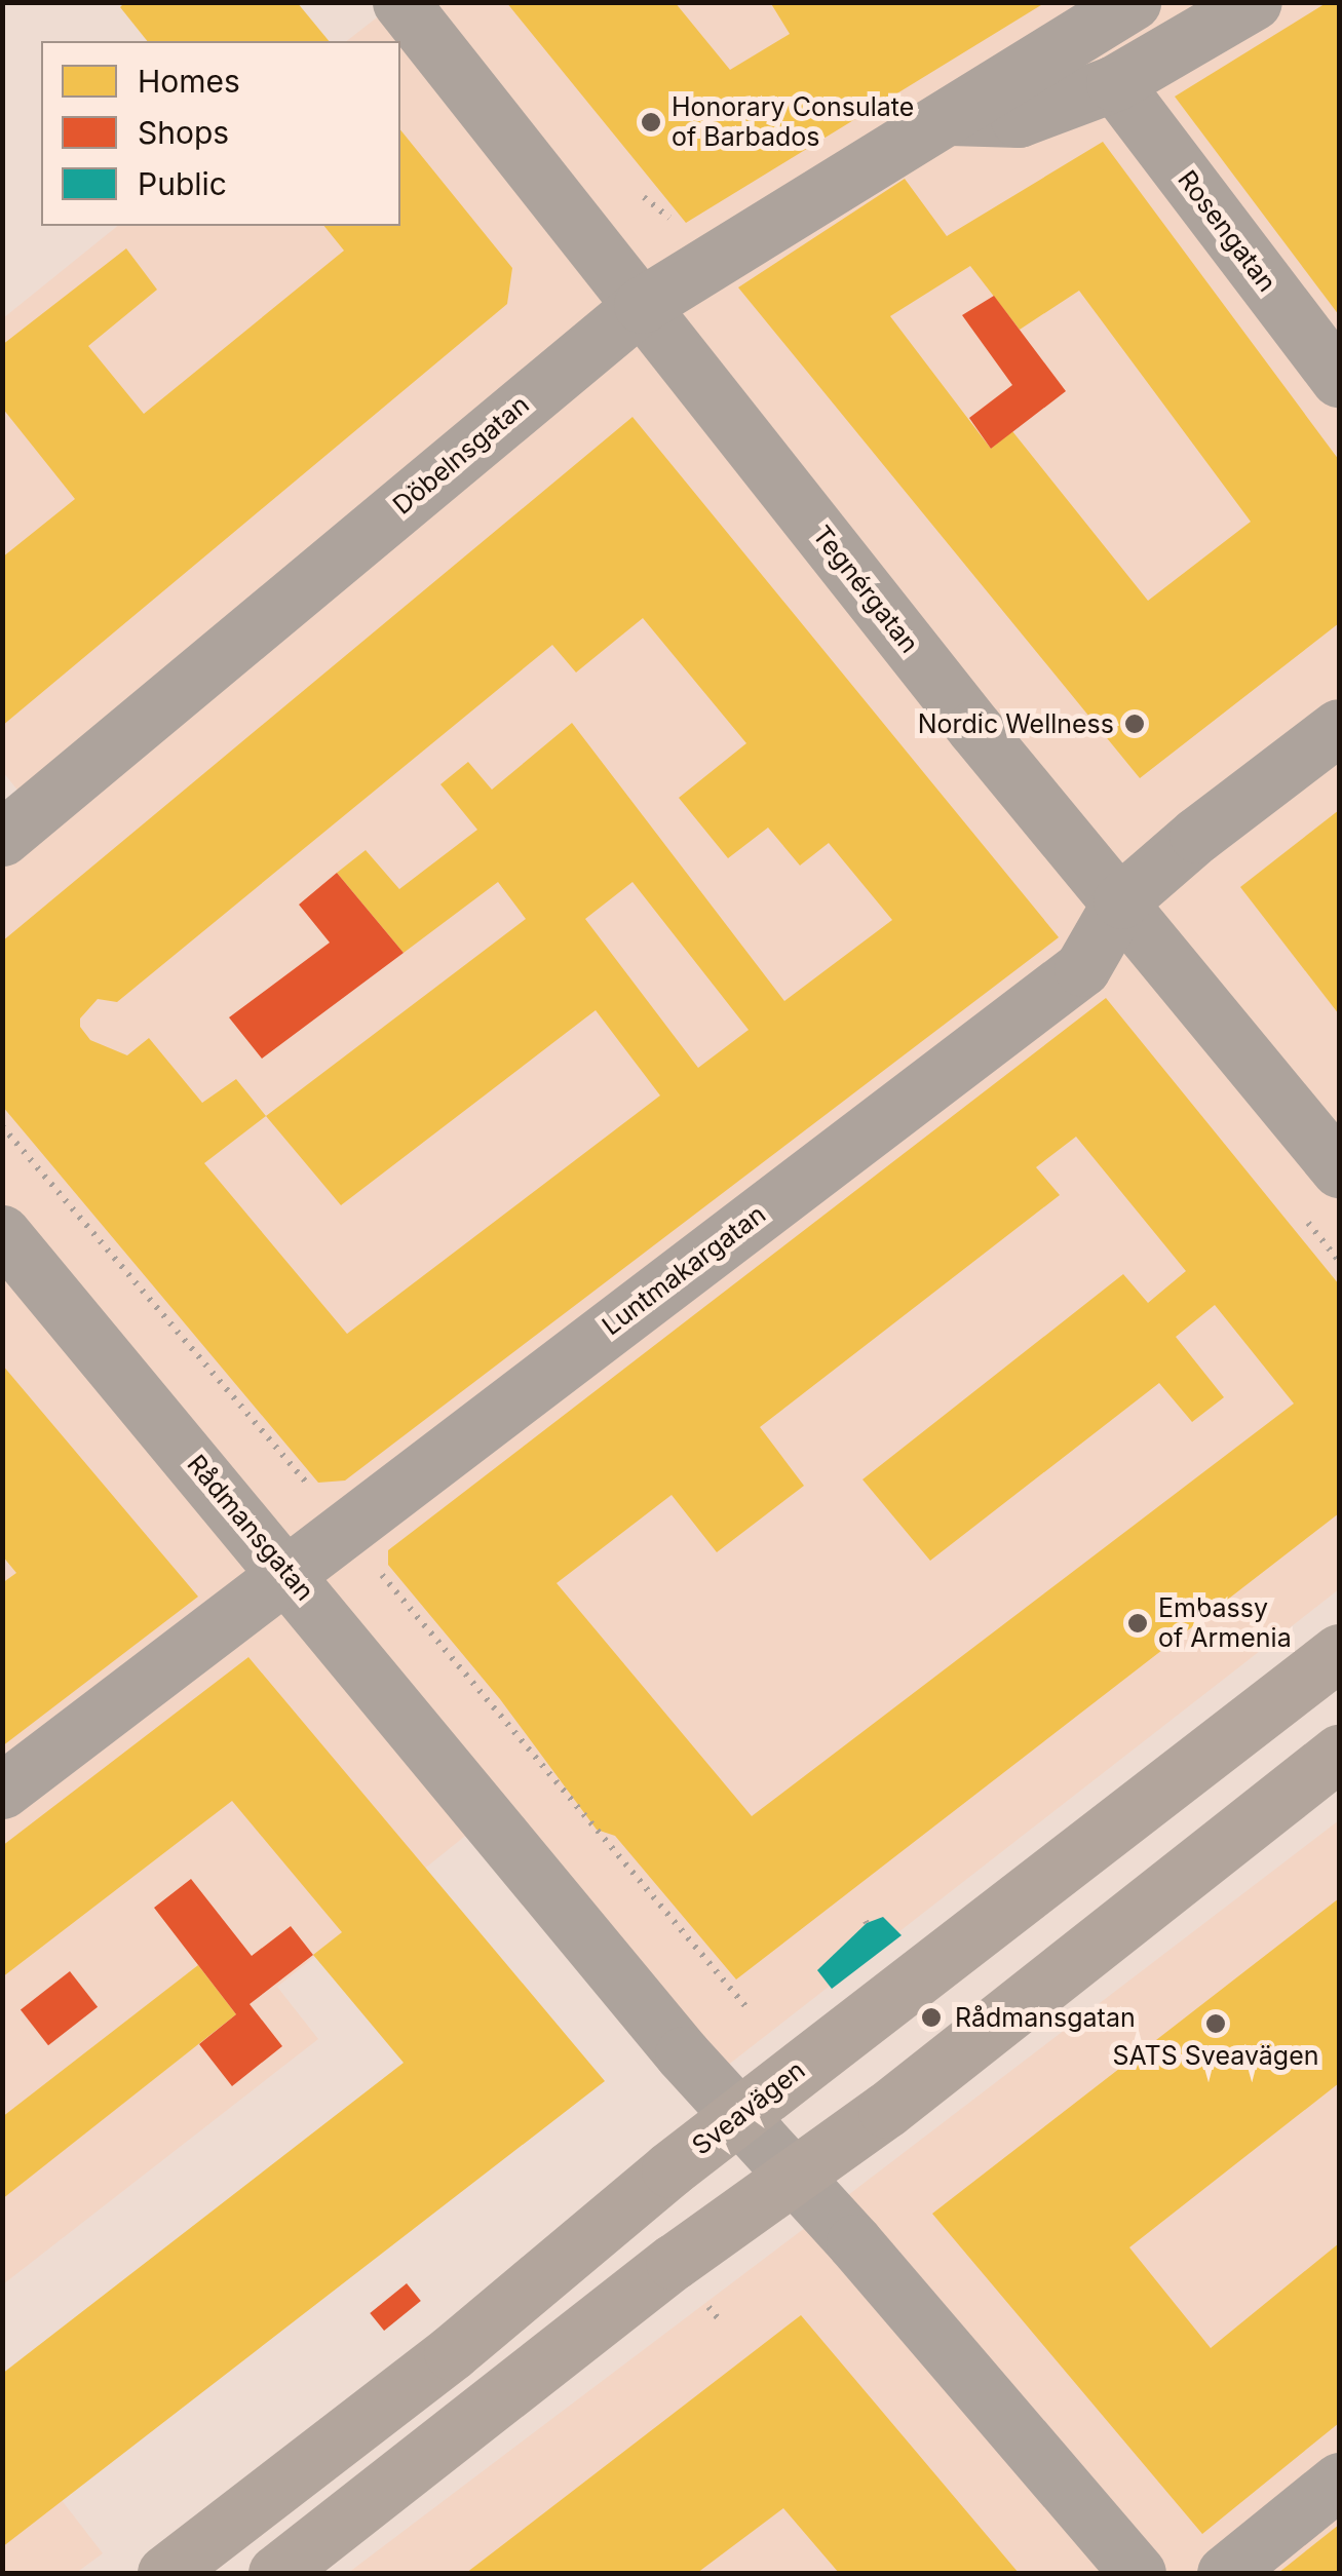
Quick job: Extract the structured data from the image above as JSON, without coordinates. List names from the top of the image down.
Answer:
{
  "streets": {
    "main road": ["Sveavägen"],
    "street": [
      "Rosengatan",
      "Döbelnsgatan",
      "Tegnérgatan",
      "Luntmakargatan",
      "Rådmansgatan"
    ]
  },
  "crossings": [
    ["Döbelnsgatan", "Tegnérgatan"],
    ["Tegnérgatan", "Luntmakargatan"],
    ["Luntmakargatan", "Rådmansgatan"],
    ["Rådmansgatan", "Sveavägen"]
  ],
  "places": [
    "Honorary Consulate of Barbados",
    "Nordic Wellness",
    "Embassy of Armenia",
    "Rådmansgatan",
    "SATS Sveavägen"
  ],
  "legend": ["Homes", "Shops", "Public"]
}
